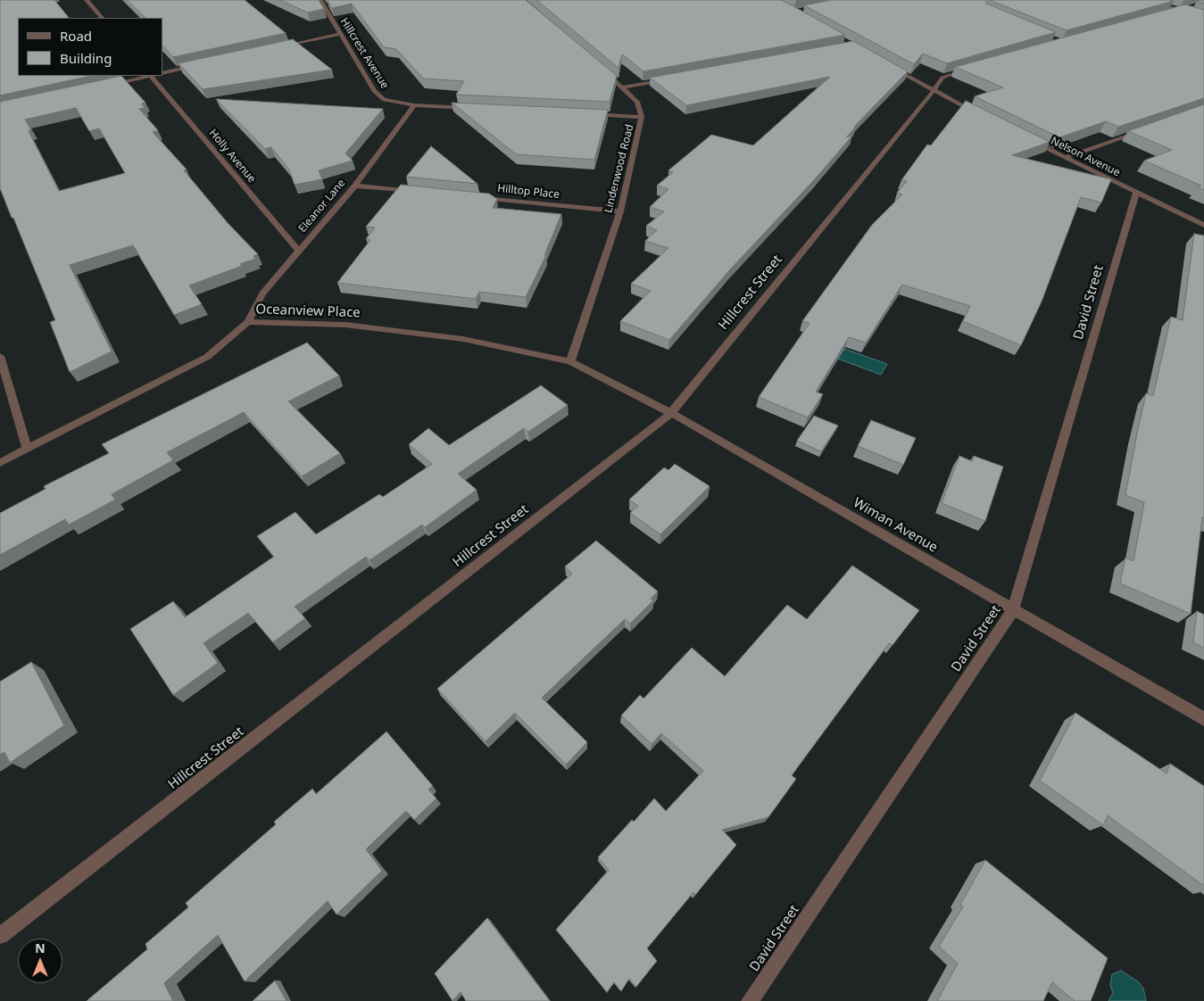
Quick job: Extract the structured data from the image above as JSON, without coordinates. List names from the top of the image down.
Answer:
{
  "streets": {
    "street": [
      "Hillcrest Avenue",
      "Holly Avenue",
      "Nelson Avenue",
      "Lindenwood Road",
      "Hilltop Place",
      "Eleanor Lane",
      "Hillcrest Street",
      "David Street",
      "Oceanview Place",
      "Wiman Avenue"
    ]
  },
  "crossings": [
    ["Hillcrest Avenue", "Eleanor Lane"],
    ["Holly Avenue", "Eleanor Lane"],
    ["Nelson Avenue", "David Street"],
    ["Lindenwood Road", "Hilltop Place"],
    ["Lindenwood Road", "Oceanview Place"],
    ["Lindenwood Road", "Wiman Avenue"],
    ["Eleanor Lane", "Oceanview Place"],
    ["Hillcrest Street", "Wiman Avenue"],
    ["David Street", "Wiman Avenue"],
    ["Oceanview Place", "Wiman Avenue"]
  ],
  "legend": ["Road", "Building"],
  "north": "top"
}
